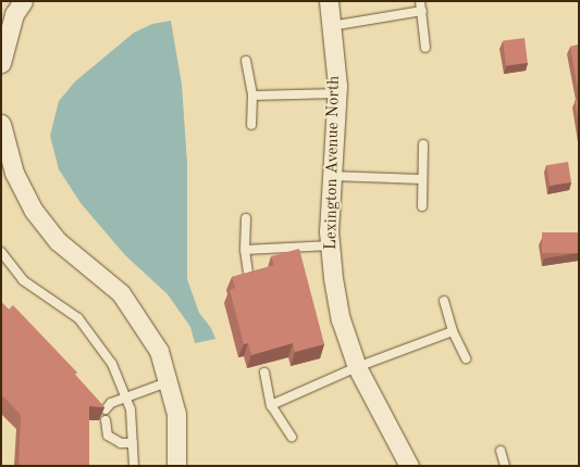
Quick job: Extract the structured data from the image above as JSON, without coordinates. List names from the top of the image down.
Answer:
{
  "streets": {
    "street": ["Lexington Avenue North"]
  }
}
